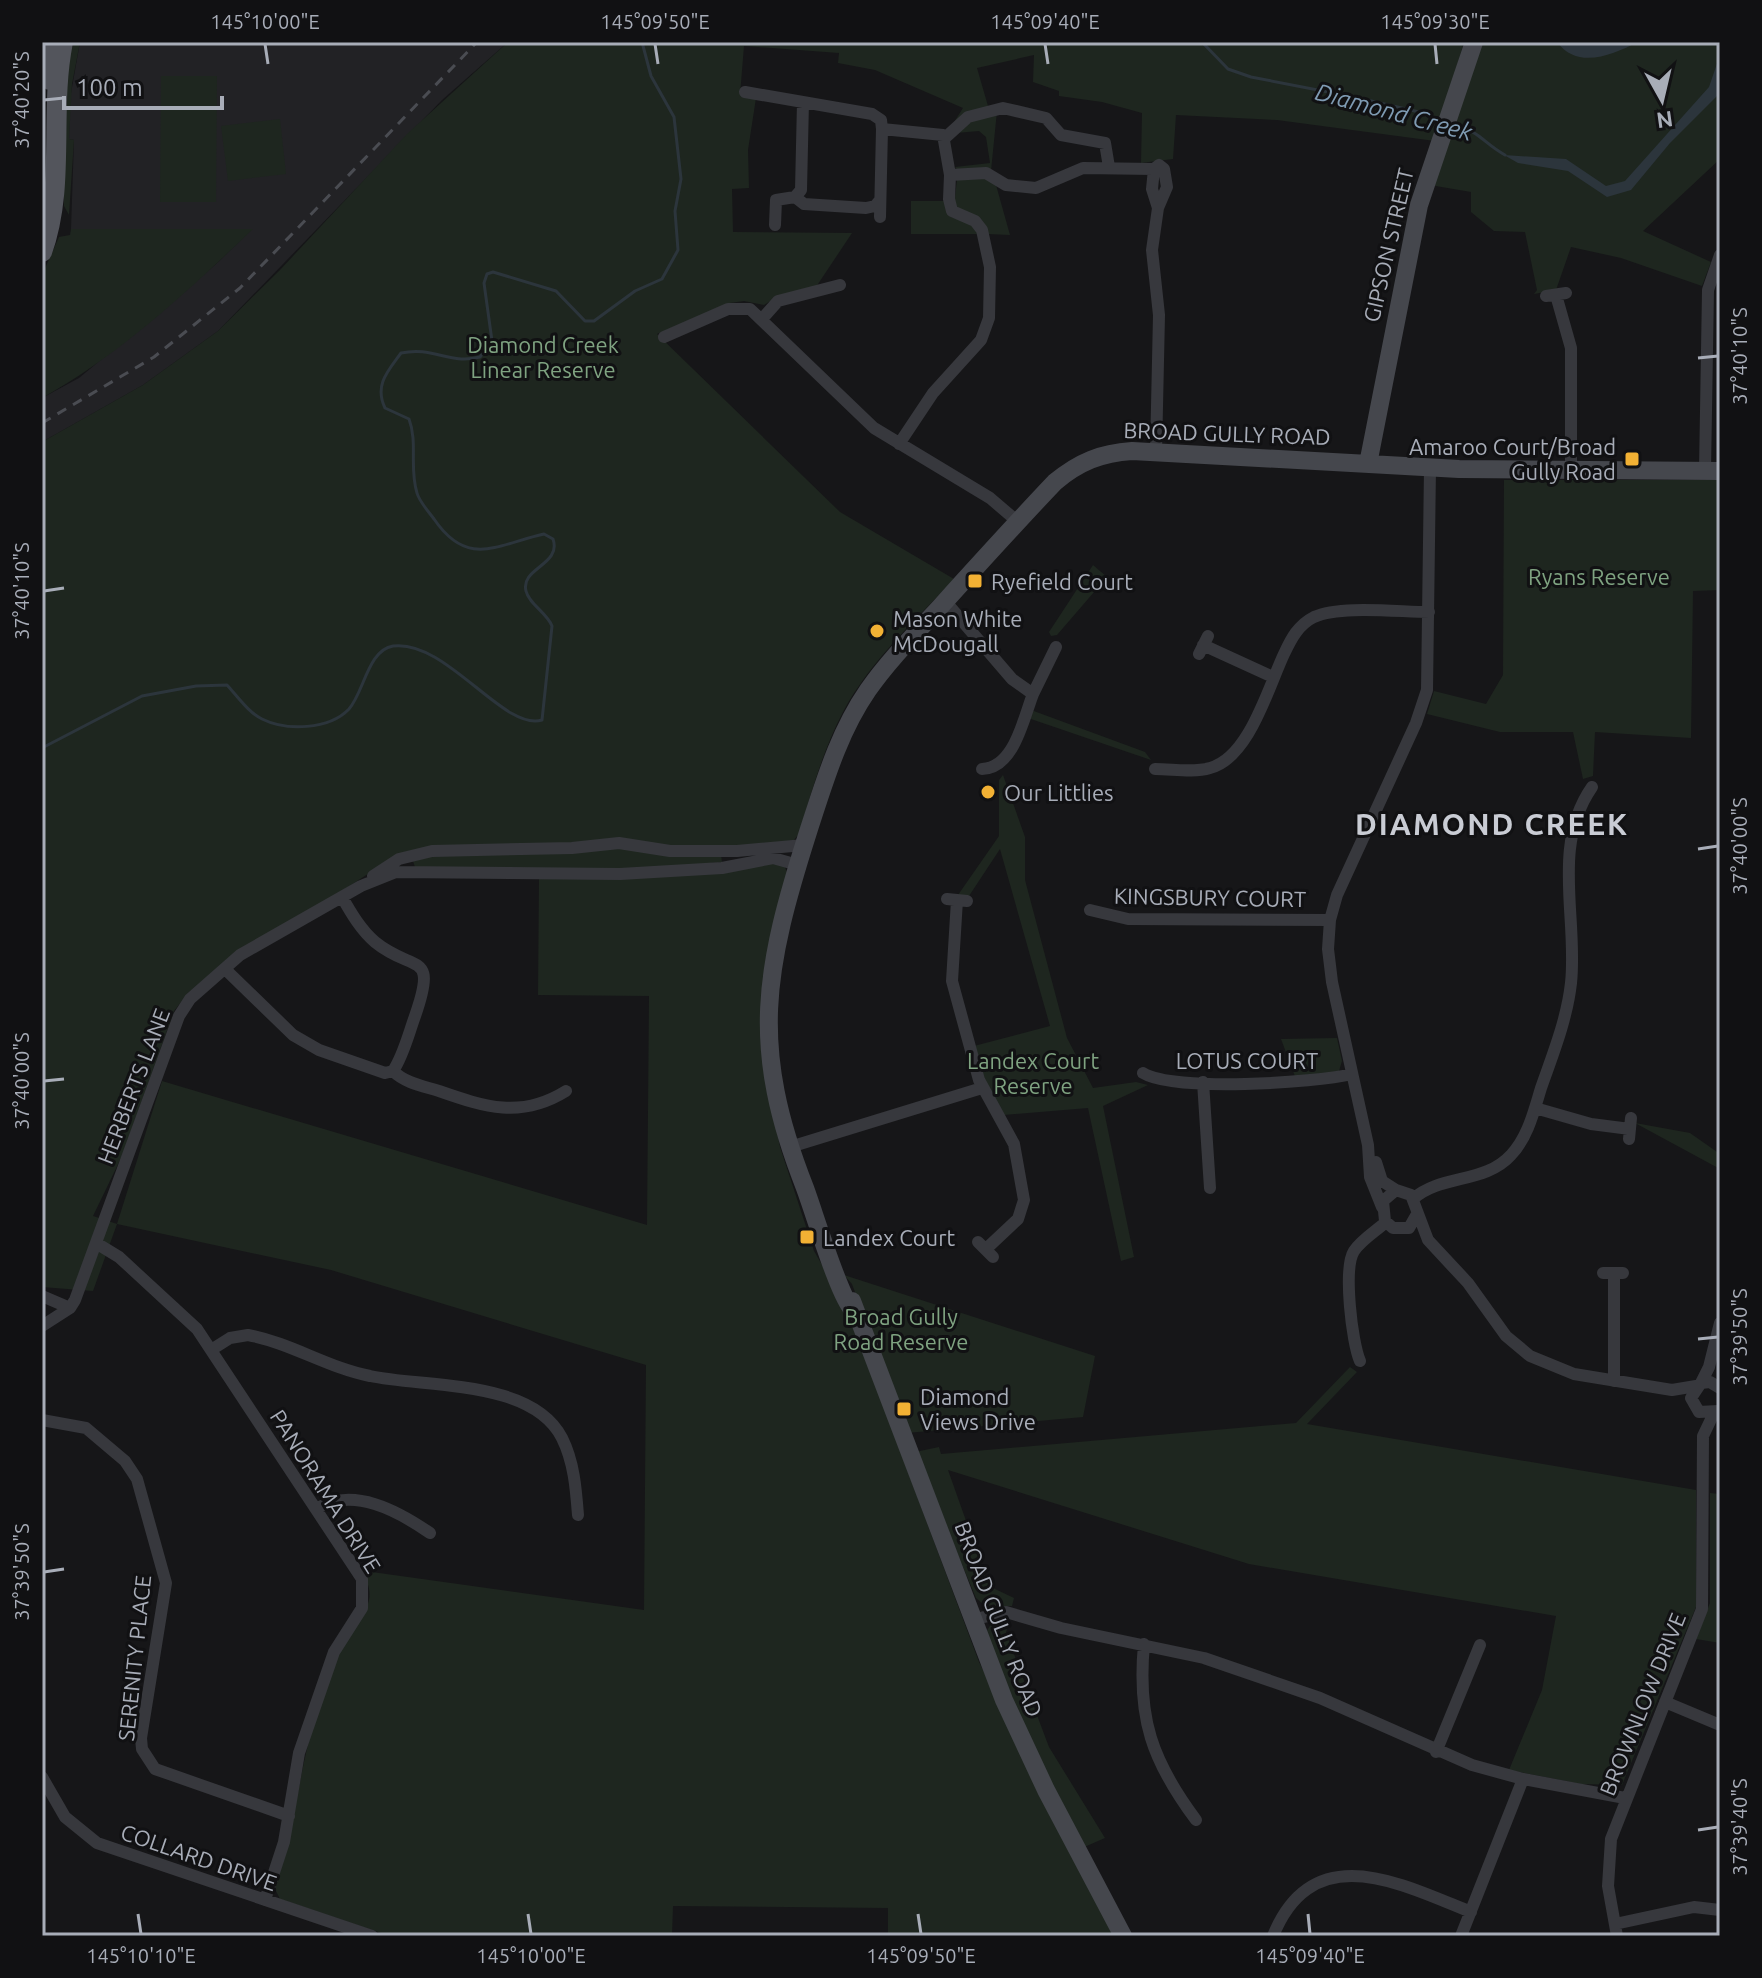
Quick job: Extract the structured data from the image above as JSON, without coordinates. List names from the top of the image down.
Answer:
{
  "streets": {
    "street": [
      "GIPSON STREET",
      "BROAD GULLY ROAD",
      "KINGSBURY COURT",
      "LOTUS COURT",
      "HERBERTS LANE",
      "PANORAMA DRIVE",
      "SERENITY PLACE",
      "BROWNLOW DRIVE",
      "COLLARD DRIVE"
    ]
  },
  "crossings": [
    ["GIPSON STREET", "BROAD GULLY ROAD"],
    ["BROAD GULLY ROAD", "HERBERTS LANE"],
    ["HERBERTS LANE", "PANORAMA DRIVE"],
    ["PANORAMA DRIVE", "SERENITY PLACE"],
    ["PANORAMA DRIVE", "COLLARD DRIVE"]
  ],
  "districts": ["DIAMOND CREEK"],
  "water": ["Diamond Creek"],
  "parks": [
    "Diamond Creek Linear Reserve",
    "Ryans Reserve",
    "Landex Court Reserve",
    "Broad Gully Road Reserve"
  ],
  "places": {
    "transit": [
      "Amaroo Court/Broad Gully Road",
      "Ryefield Court",
      "Landex Court",
      "Diamond Views Drive"
    ],
    "other": ["Mason White McDougall", "Our Littlies"]
  },
  "scale_bar": "100 m",
  "north": "bottom",
  "coordinates": [
    "145°10'00\"E",
    "145°09'50\"E",
    "145°09'40\"E",
    "145°09'30\"E",
    "37°40'20\"S",
    "37°40'10\"S",
    "37°40'00\"S",
    "37°39'50\"S",
    "37°39'40\"S",
    "145°10'10\"E"
  ]
}
